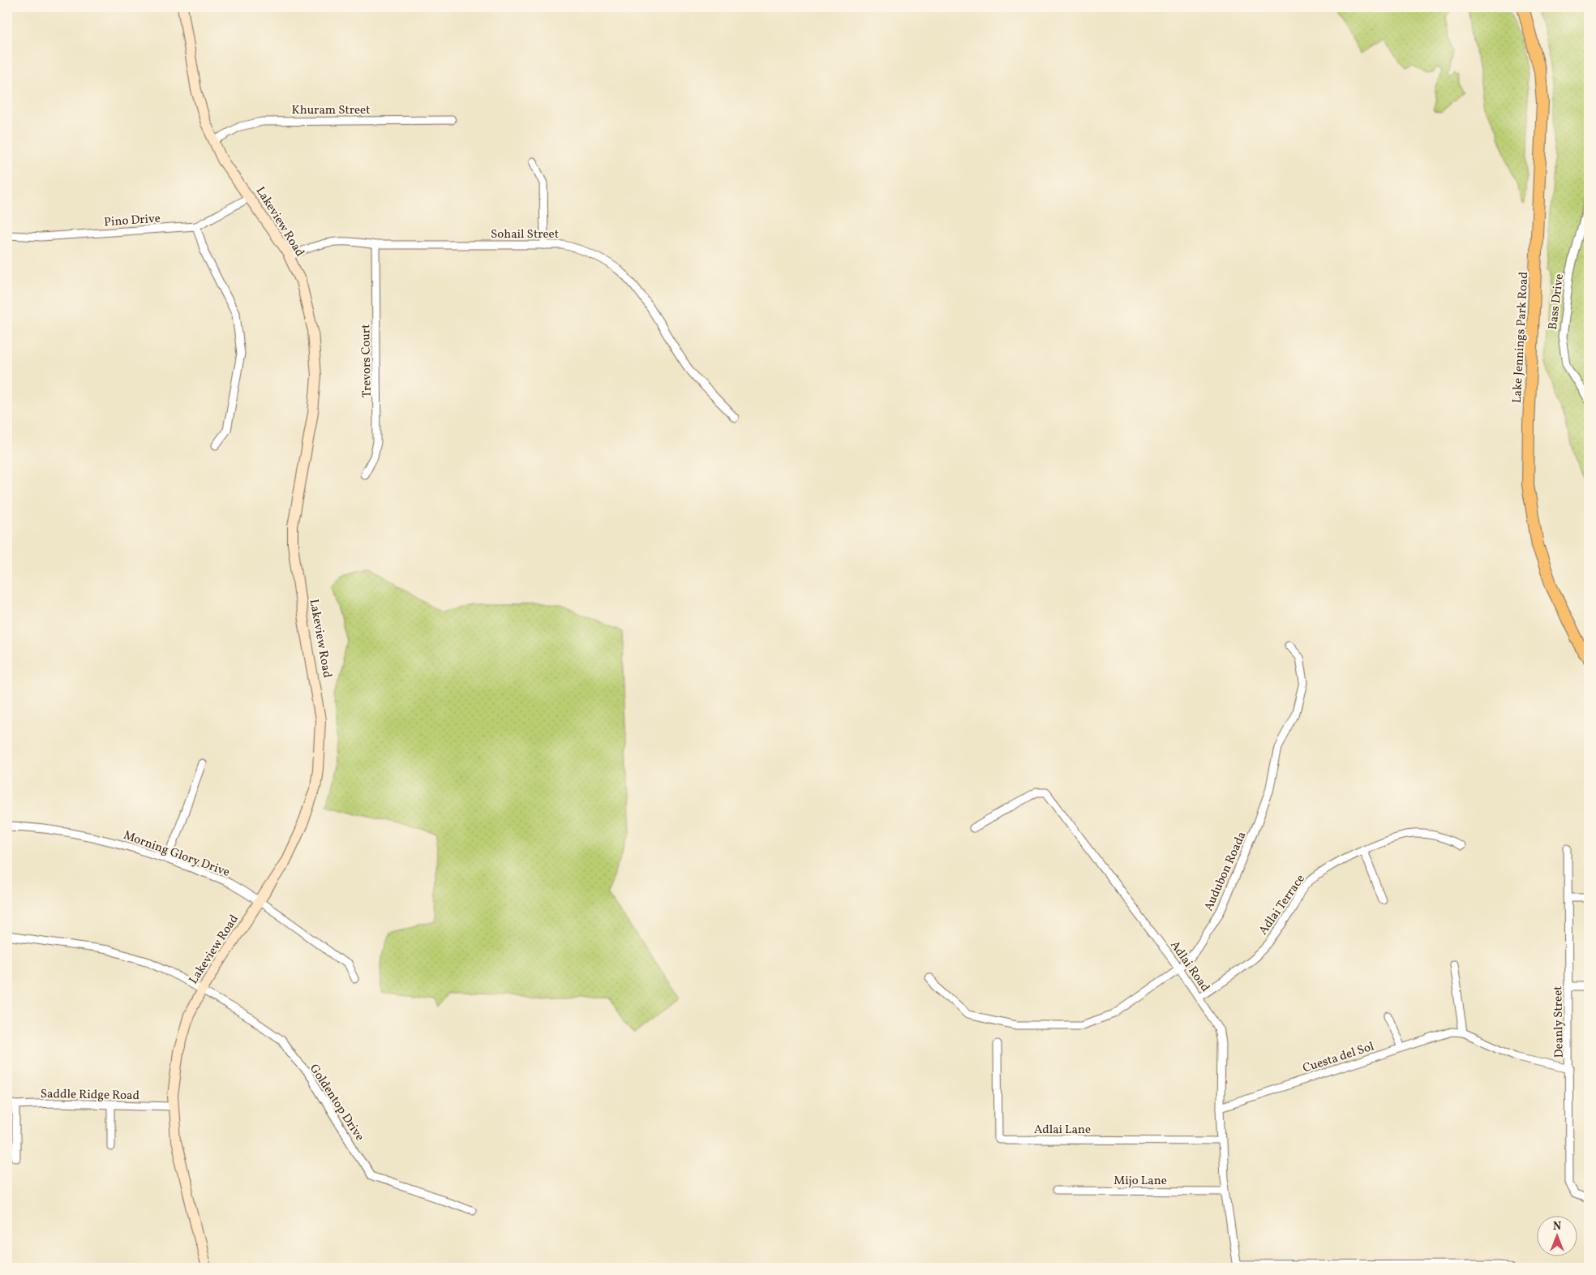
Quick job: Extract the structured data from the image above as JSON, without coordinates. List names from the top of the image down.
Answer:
{
  "streets": {
    "main road": ["Lake Jennings Park Road"],
    "street": [
      "Khuram Street",
      "Pino Drive",
      "Lakeview Road",
      "Sohail Street",
      "Bass Drive",
      "Trevors Court",
      "Morning Glory Drive",
      "Audubon Roada",
      "Adlai Terrace",
      "Adlai Road",
      "Deanly Street",
      "Cuesta del Sol",
      "Saddle Ridge Road",
      "Goldentop Drive",
      "Adlai Lane",
      "Mijo Lane"
    ]
  },
  "crossings": [
    ["Khuram Street", "Lakeview Road"],
    ["Pino Drive", "Lakeview Road"],
    ["Lakeview Road", "Sohail Street"],
    ["Lakeview Road", "Morning Glory Drive"],
    ["Lakeview Road", "Saddle Ridge Road"],
    ["Lakeview Road", "Goldentop Drive"],
    ["Sohail Street", "Trevors Court"],
    ["Audubon Roada", "Adlai Road"],
    ["Adlai Terrace", "Adlai Road"],
    ["Adlai Road", "Cuesta del Sol"],
    ["Adlai Road", "Adlai Lane"],
    ["Adlai Road", "Mijo Lane"],
    ["Deanly Street", "Cuesta del Sol"]
  ],
  "north": "top"
}
